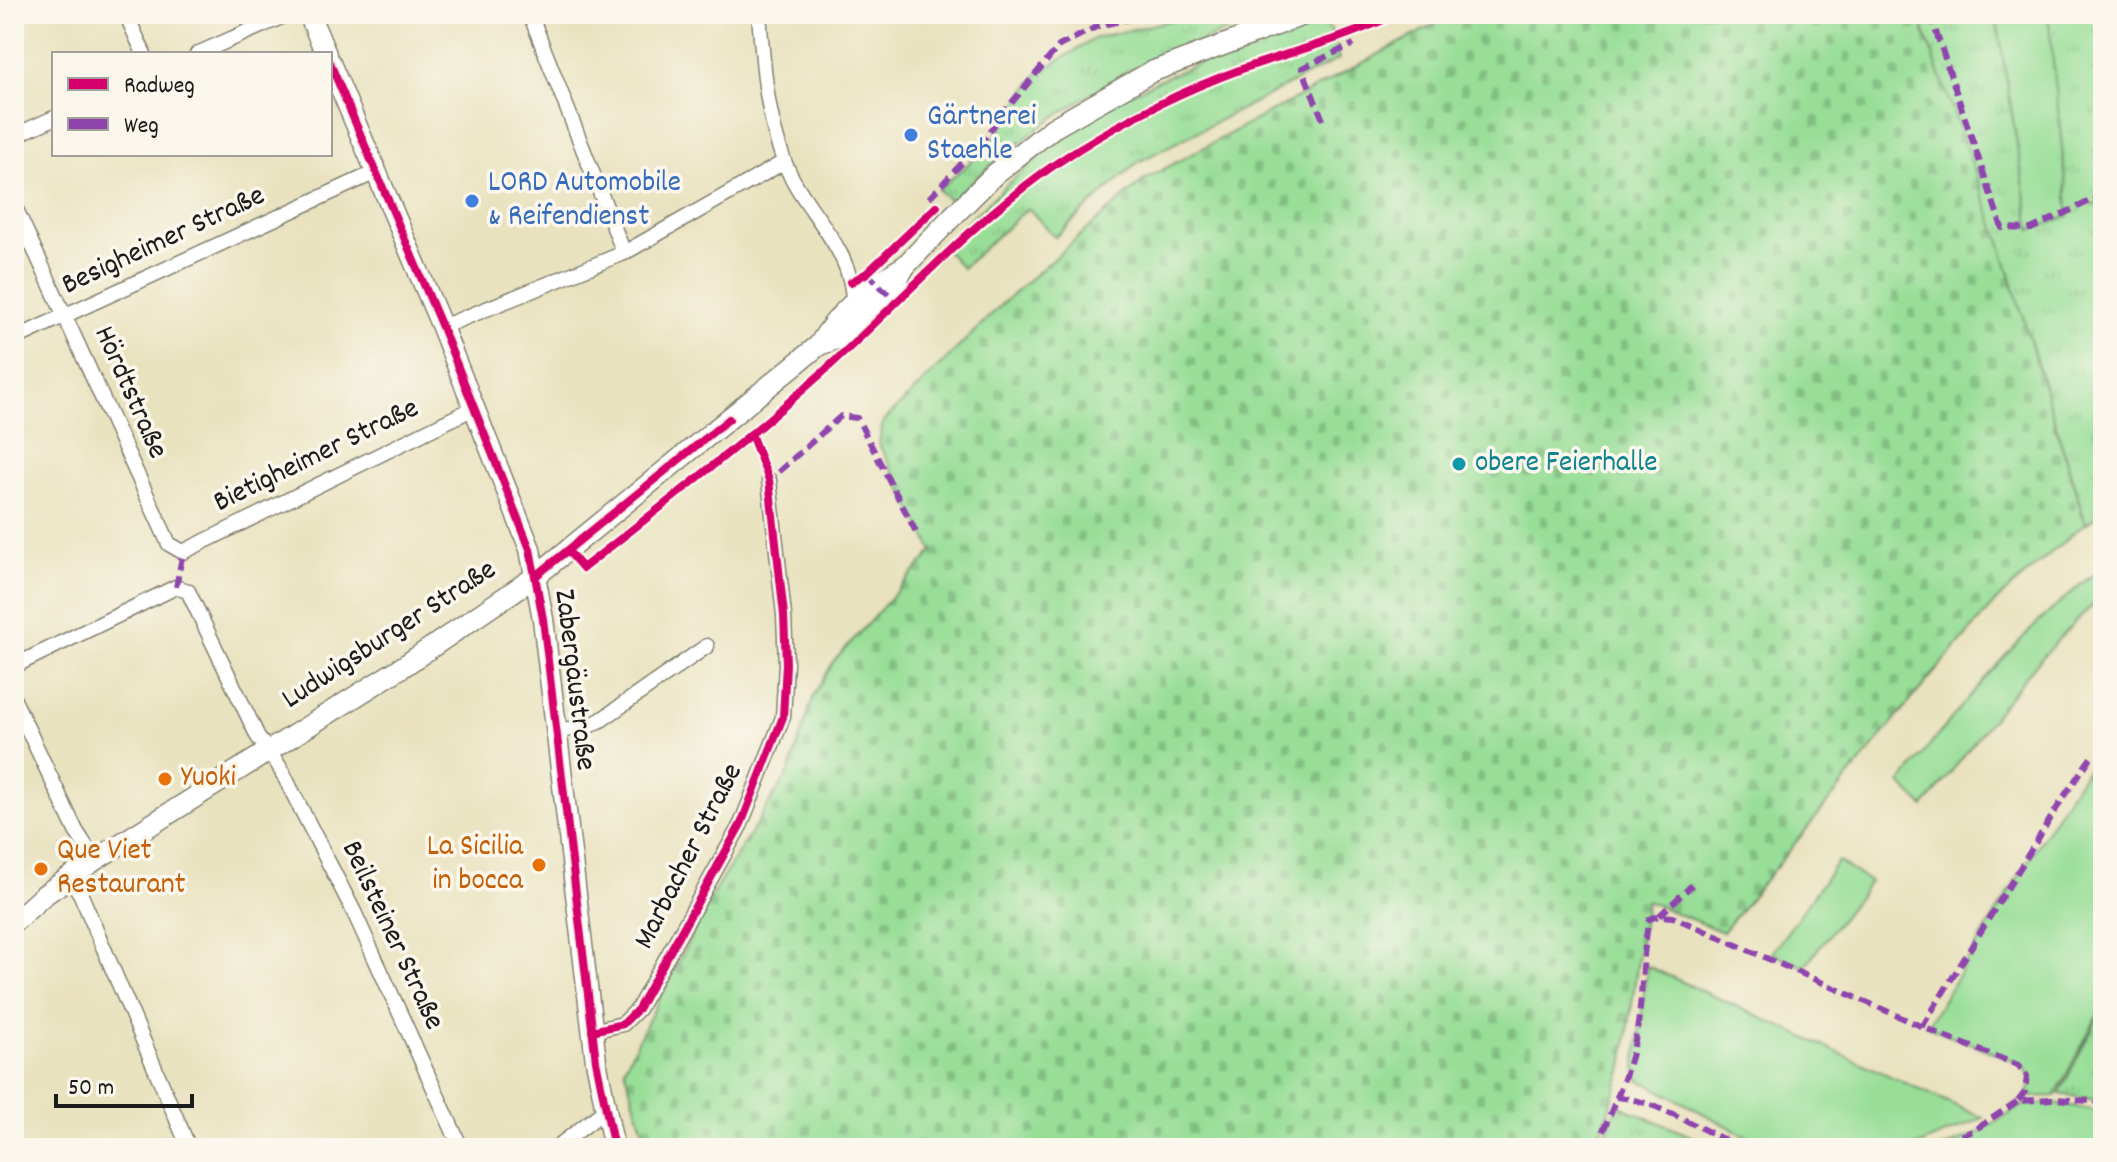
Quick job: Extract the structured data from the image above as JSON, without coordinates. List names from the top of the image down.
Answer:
{
  "streets": {
    "main road": ["Ludwigsburger Straße", "Zabergäustraße"],
    "street": [
      "Besigheimer Straße",
      "Hördtstraße",
      "Bietigheimer Straße",
      "Marbacher Straße",
      "Beilsteiner Straße"
    ]
  },
  "crossings": [
    ["Besigheimer Straße", "Hördtstraße"],
    ["Besigheimer Straße", "Zabergäustraße"],
    ["Hördtstraße", "Bietigheimer Straße"],
    ["Bietigheimer Straße", "Zabergäustraße"],
    ["Ludwigsburger Straße", "Zabergäustraße"],
    ["Ludwigsburger Straße", "Beilsteiner Straße"],
    ["Zabergäustraße", "Marbacher Straße"]
  ],
  "places": [
    "Gärtnerei Staehle",
    "LORD Automobile & Reifendienst",
    "obere Feierhalle",
    "Yuoki",
    "La Sicilia in bocca",
    "Que Viet Restaurant"
  ],
  "legend": ["Radweg", "Weg"],
  "scale_bar": "50 m"
}
